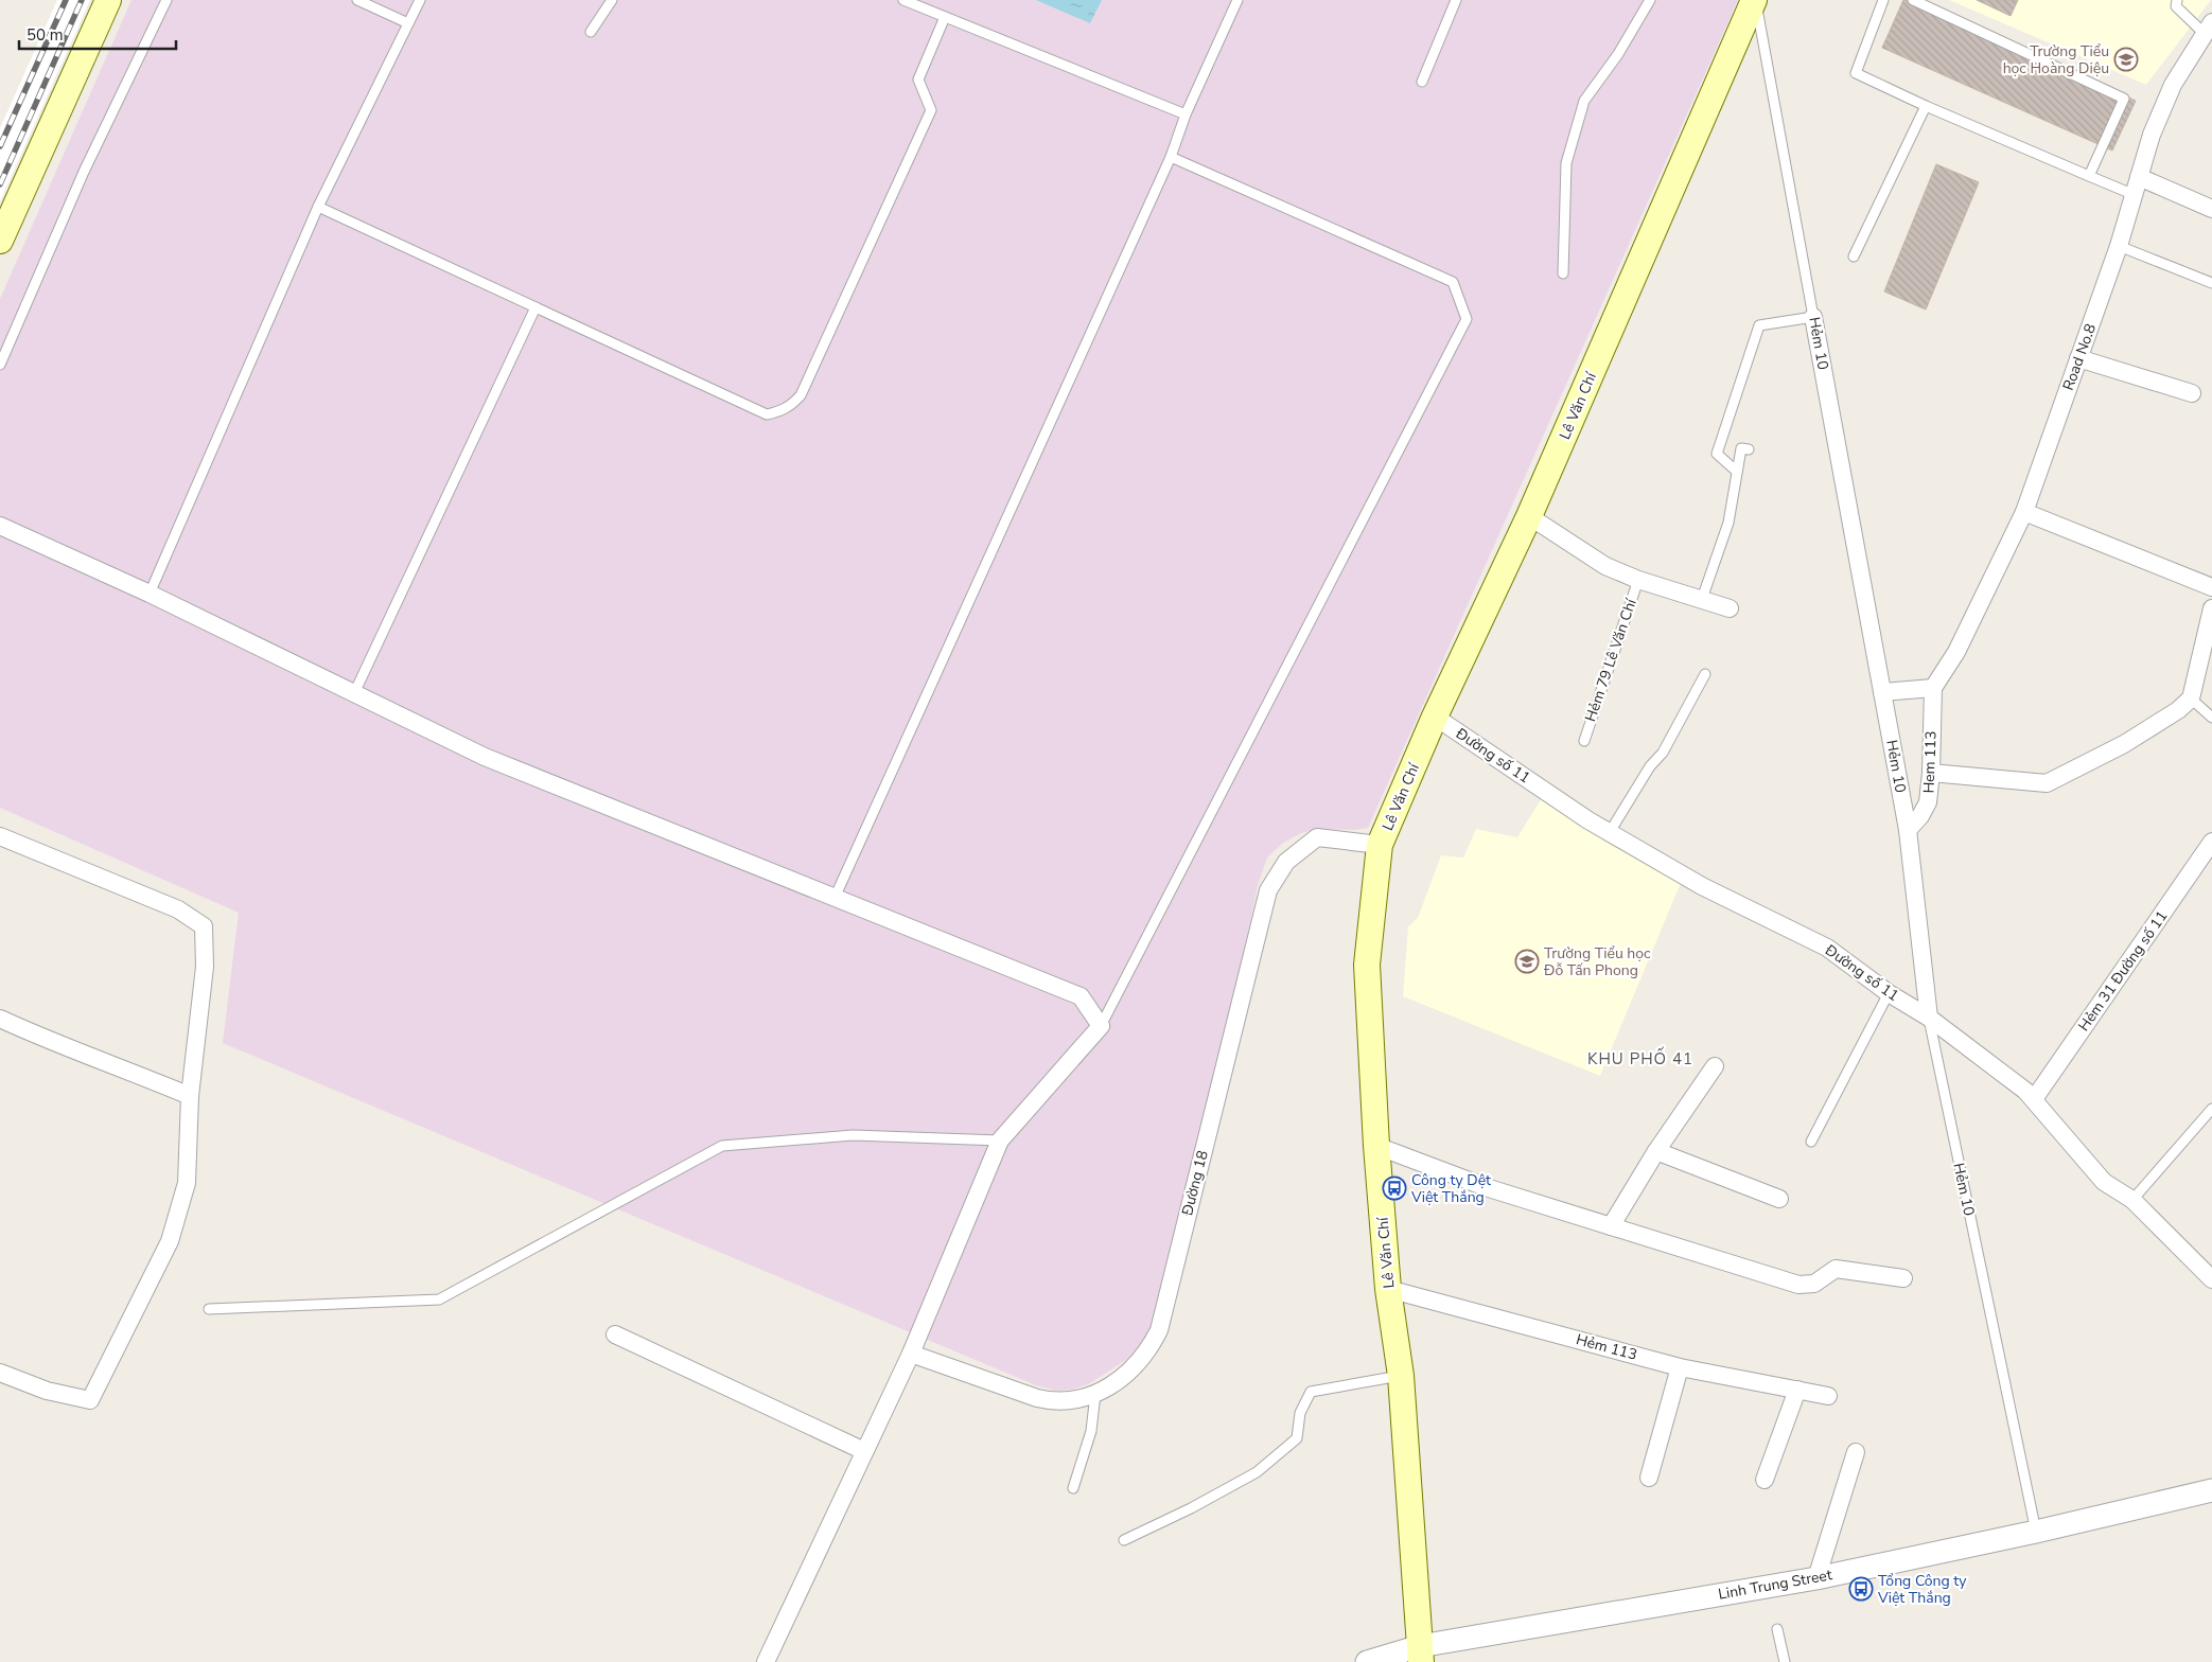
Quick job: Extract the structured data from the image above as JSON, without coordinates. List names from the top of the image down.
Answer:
{
  "streets": {
    "main road": ["Lê Văn Chí"],
    "street": [
      "Hẻm 10",
      "Road No.8",
      "Hẻm 79 Lê Văn Chí",
      "Đường số 11",
      "Hem 113",
      "Hẻm 31 Đường số 11",
      "Đường 18",
      "Hẻm 113",
      "Linh Trung Street"
    ]
  },
  "crossings": [
    ["Hẻm 10", "Lê Văn Chí"],
    ["Hẻm 10", "Đường số 11"],
    ["Hẻm 10", "Hem 113"],
    ["Hẻm 10", "Linh Trung Street"],
    ["Road No.8", "Hem 113"],
    ["Lê Văn Chí", "Hẻm 79 Lê Văn Chí"],
    ["Lê Văn Chí", "Đường số 11"],
    ["Lê Văn Chí", "Đường 18"],
    ["Lê Văn Chí", "Hẻm 113"],
    ["Lê Văn Chí", "Linh Trung Street"],
    ["Đường số 11", "Hẻm 31 Đường số 11"]
  ],
  "districts": ["KHU PHỐ 41"],
  "places": {
    "school or university": ["Trường Tiểu học Hoàng Diệu", "Trường Tiểu học Đỗ Tấn Phong"],
    "bus stop": ["Công ty Dệt Việt Thắng", "Tổng Công ty Việt Thắng"]
  },
  "scale_bar": "50 m"
}
